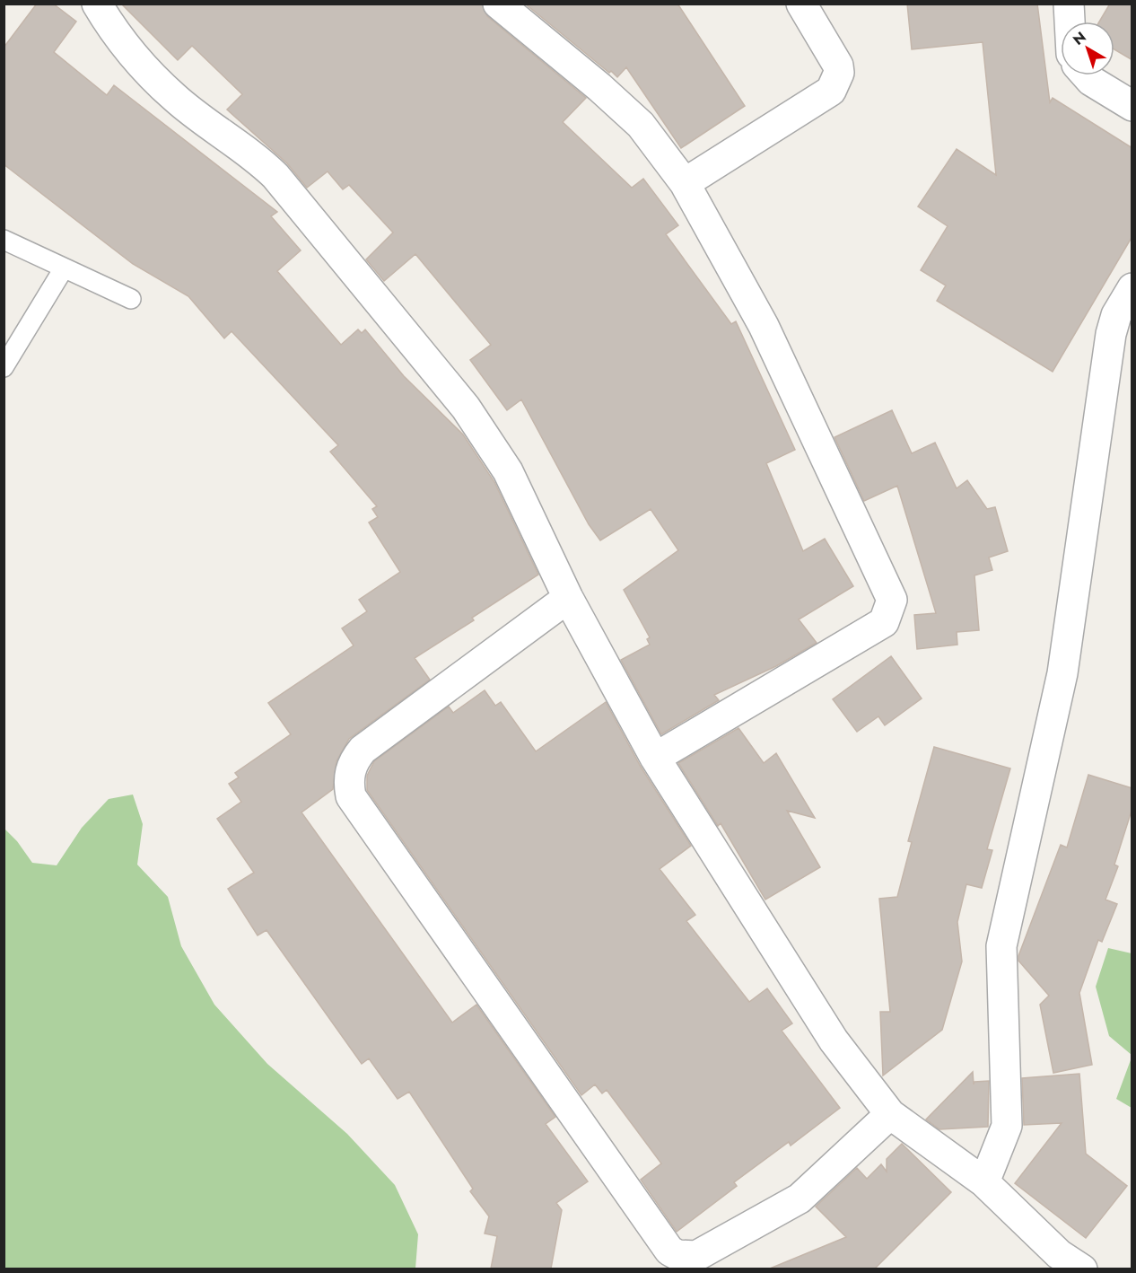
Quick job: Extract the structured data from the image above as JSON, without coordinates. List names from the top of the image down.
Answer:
{
  "north": "top left"
}
